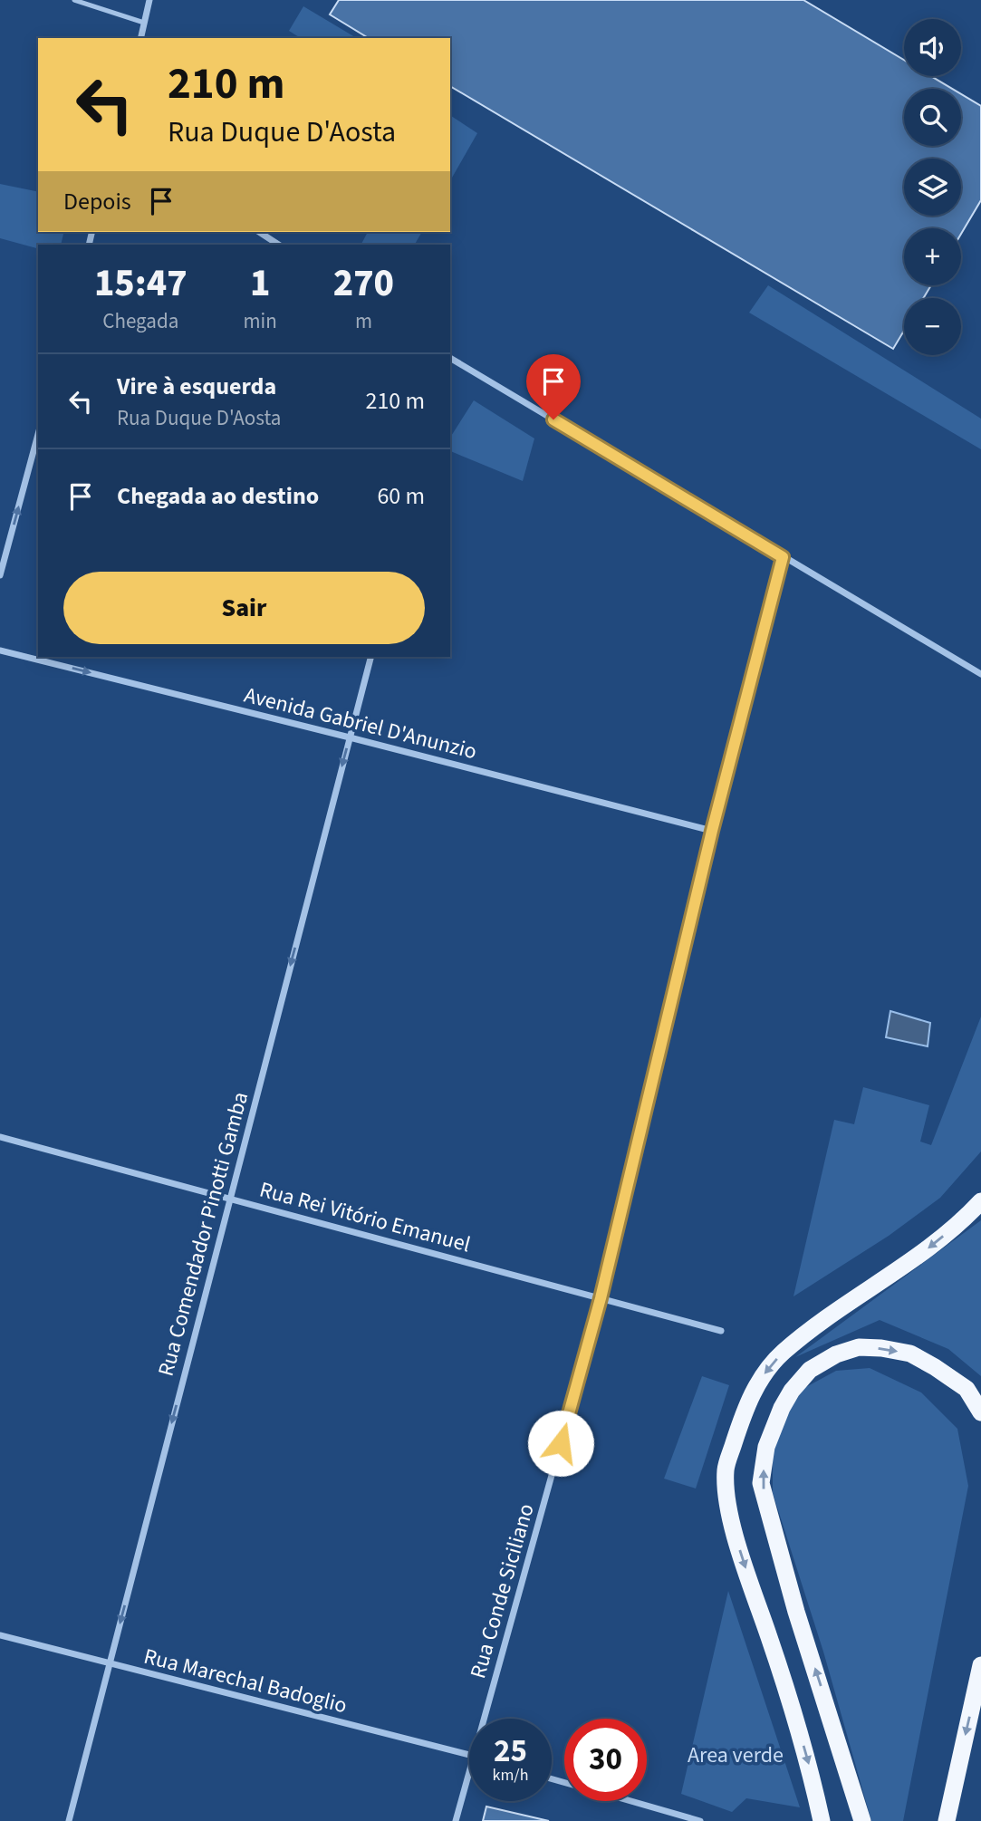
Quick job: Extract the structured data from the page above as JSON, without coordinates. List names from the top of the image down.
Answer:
{
  "streets": {
    "street": [
      "Avenida Gabriel D'Anunzio",
      "Rua Rei Vitório Emanuel",
      "Rua Comendador Pinotti Gamba",
      "Rua Conde Siciliano",
      "Rua Marechal Badoglio"
    ]
  },
  "crossings": [
    ["Avenida Gabriel D'Anunzio", "Rua Comendador Pinotti Gamba"],
    ["Avenida Gabriel D'Anunzio", "Rua Conde Siciliano"],
    ["Rua Rei Vitório Emanuel", "Rua Comendador Pinotti Gamba"],
    ["Rua Rei Vitório Emanuel", "Rua Conde Siciliano"],
    ["Rua Comendador Pinotti Gamba", "Rua Marechal Badoglio"]
  ],
  "one_way": ["Avenida Gabriel D'Anunzio", "Rua Comendador Pinotti Gamba"],
  "parks": ["Area verde"],
  "page": {
    "map_buttons": ["+", "−"],
    "turn": ["210 m", "Rua Duque D'Aosta"],
    "then": "Depois",
    "eta": [
      "15:47",
      "Chegada",
      "1",
      "min",
      "270",
      "m"
    ],
    "list": [
      {
        "name": "Vire à esquerda",
        "note": "Rua Duque D'Aosta",
        "value": "210 m"
      },
      {
        "name": "Chegada ao destino",
        "value": "60 m"
      }
    ],
    "buttons": "Sair",
    "speed": "25 km/h",
    "limit": "30"
  }
}
